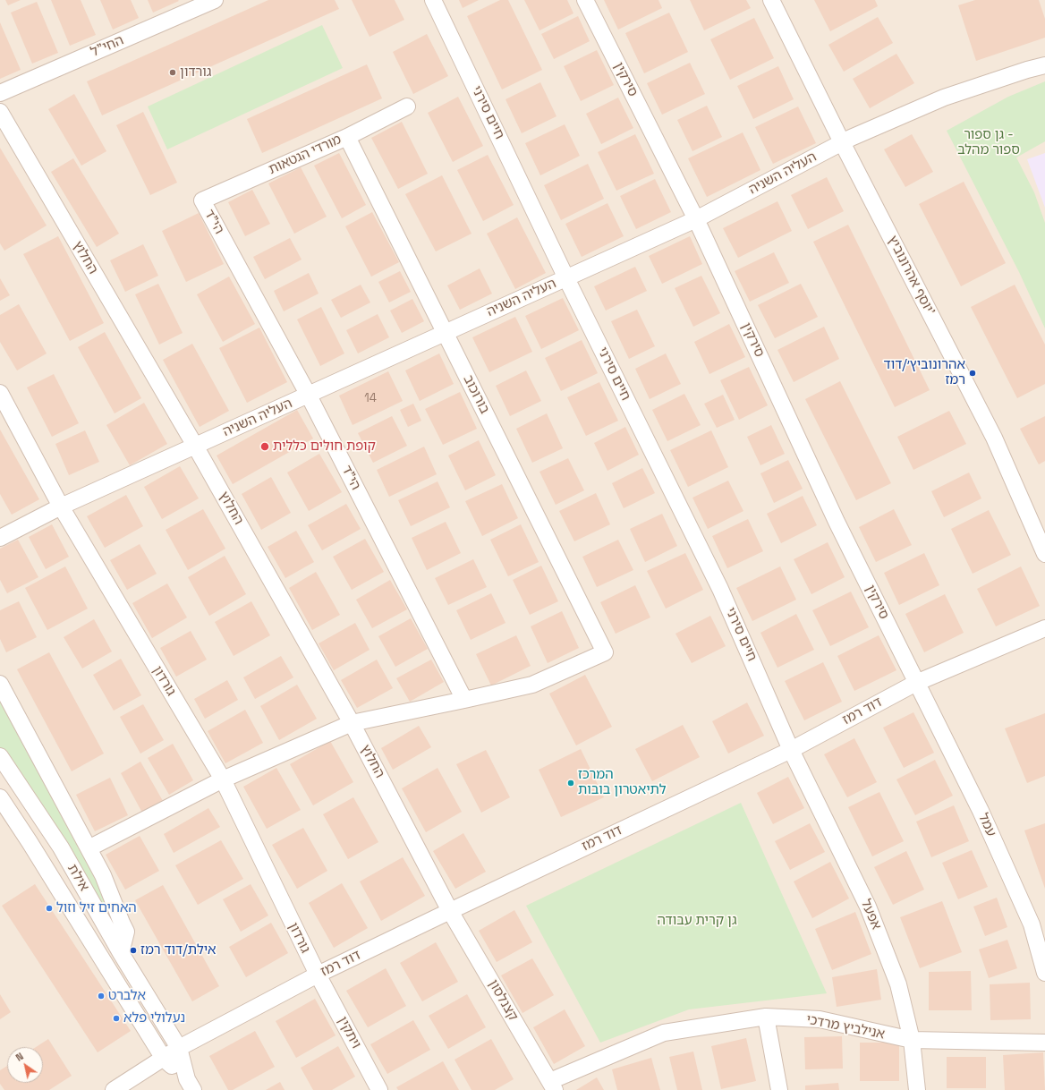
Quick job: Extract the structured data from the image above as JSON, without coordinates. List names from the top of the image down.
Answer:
{
  "streets": {
    "street": [
      "החי\"ל",
      "סירקין",
      "חיים סירני",
      "מורדי הגטאות",
      "העליה השניה",
      "הי\"ד",
      "החלוץ",
      "יוסף אהרונוביץ'",
      "בורוכוב",
      "גורדון",
      "דוד רמז",
      "עמל",
      "אילת",
      "אפעל",
      "קצנלסון",
      "אנילביץ מרדכי",
      "ויתקין"
    ]
  },
  "crossings": [
    ["סירקין", "העליה השניה"],
    ["סירקין", "דוד רמז"],
    ["סירקין", "עמל"],
    ["חיים סירני", "העליה השניה"],
    ["חיים סירני", "דוד רמז"],
    ["חיים סירני", "אפעל"],
    ["מורדי הגטאות", "הי\"ד"],
    ["מורדי הגטאות", "בורוכוב"],
    ["העליה השניה", "הי\"ד"],
    ["העליה השניה", "החלוץ"],
    ["העליה השניה", "יוסף אהרונוביץ'"],
    ["העליה השניה", "בורוכוב"],
    ["העליה השניה", "גורדון"],
    ["הי\"ד", "בורוכוב"],
    ["החלוץ", "דוד רמז"],
    ["החלוץ", "קצנלסון"],
    ["גורדון", "דוד רמז"],
    ["גורדון", "ויתקין"],
    ["דוד רמז", "עמל"],
    ["דוד רמז", "אילת"],
    ["דוד רמז", "אפעל"],
    ["דוד רמז", "קצנלסון"],
    ["דוד רמז", "ויתקין"],
    ["אפעל", "אנילביץ מרדכי"],
    ["קצנלסון", "אנילביץ מרדכי"]
  ],
  "parks": ["גן ספור - ספור מהלב", "גן קרית עבודה"],
  "places": [
    "גורדון",
    "אהרונוביץ׳/דוד רמז",
    "קופת חולים כללית",
    "המרכז לתיאטרון בובות",
    "האחים זיל וזול",
    "אילת/דוד רמז",
    "אלברט",
    "נעלולי פלא"
  ],
  "house_numbers": ["14"],
  "north": "top left"
}
